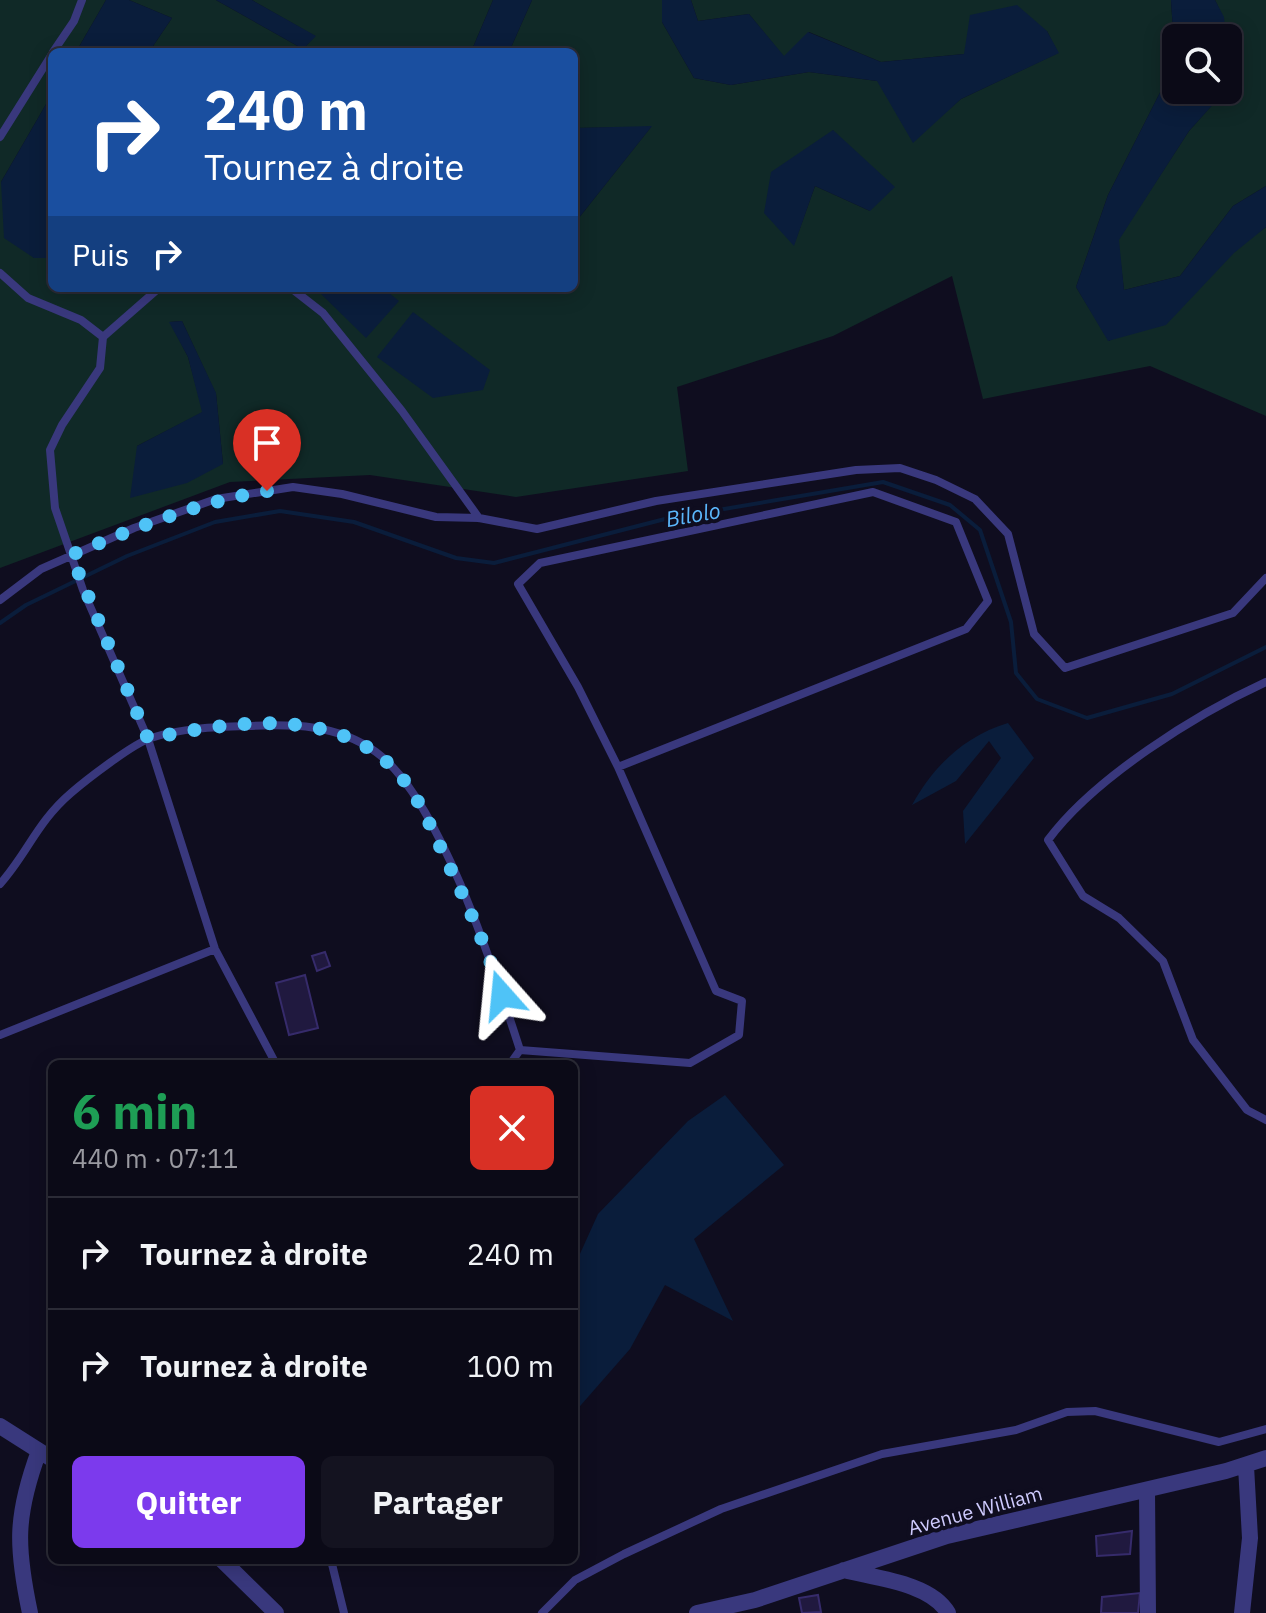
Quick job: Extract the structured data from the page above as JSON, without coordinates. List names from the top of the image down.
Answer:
{
  "streets": {
    "street": ["Avenue William"]
  },
  "water": ["Bilolo"],
  "page": {
    "turn": ["240 m", "Tournez à droite"],
    "then": "Puis",
    "heading": ["6 min", "440 m · 07:11"],
    "list": [
      {
        "name": "Tournez à droite",
        "value": "240 m"
      },
      {
        "name": "Tournez à droite",
        "value": "100 m"
      }
    ],
    "buttons": ["Quitter", "Partager"]
  }
}
